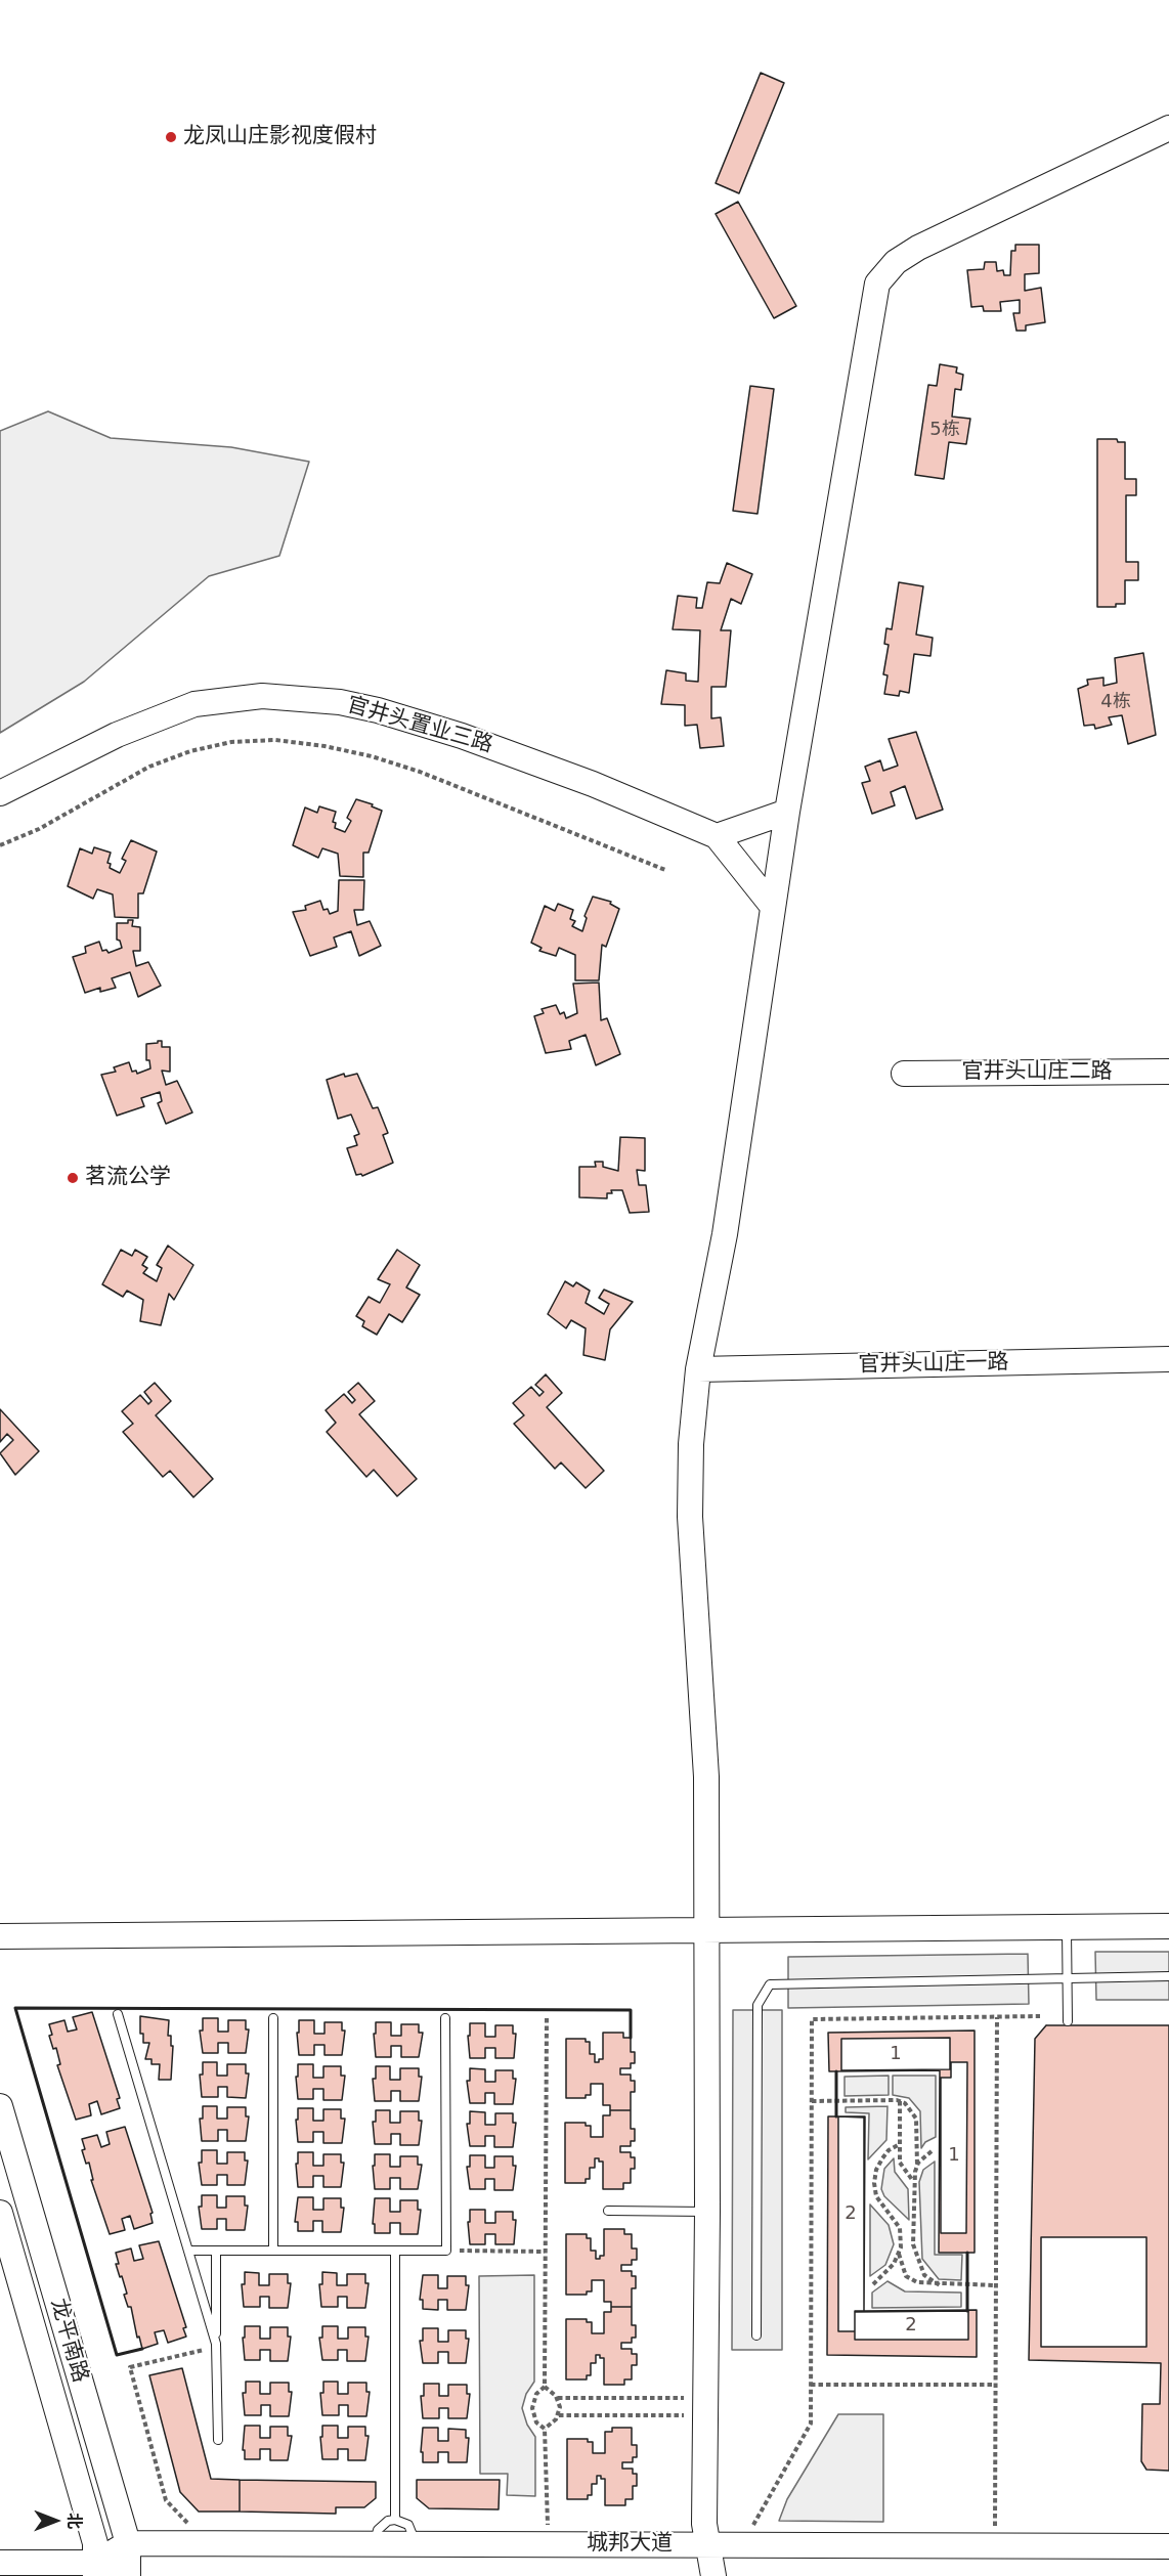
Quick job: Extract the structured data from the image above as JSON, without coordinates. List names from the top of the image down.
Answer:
{
  "streets": {
    "street": [
      "官井头置业三路",
      "官井头山庄二路",
      "官井头山庄一路",
      "龙平南路",
      "城邦大道"
    ]
  },
  "crossings": [
    ["龙平南路", "城邦大道"]
  ],
  "places": ["龙凤山庄影视度假村", "茗流公学"],
  "house_numbers": [
    "5栋",
    "4栋",
    "1",
    "1",
    "2",
    "2"
  ],
  "north": "right"
}
